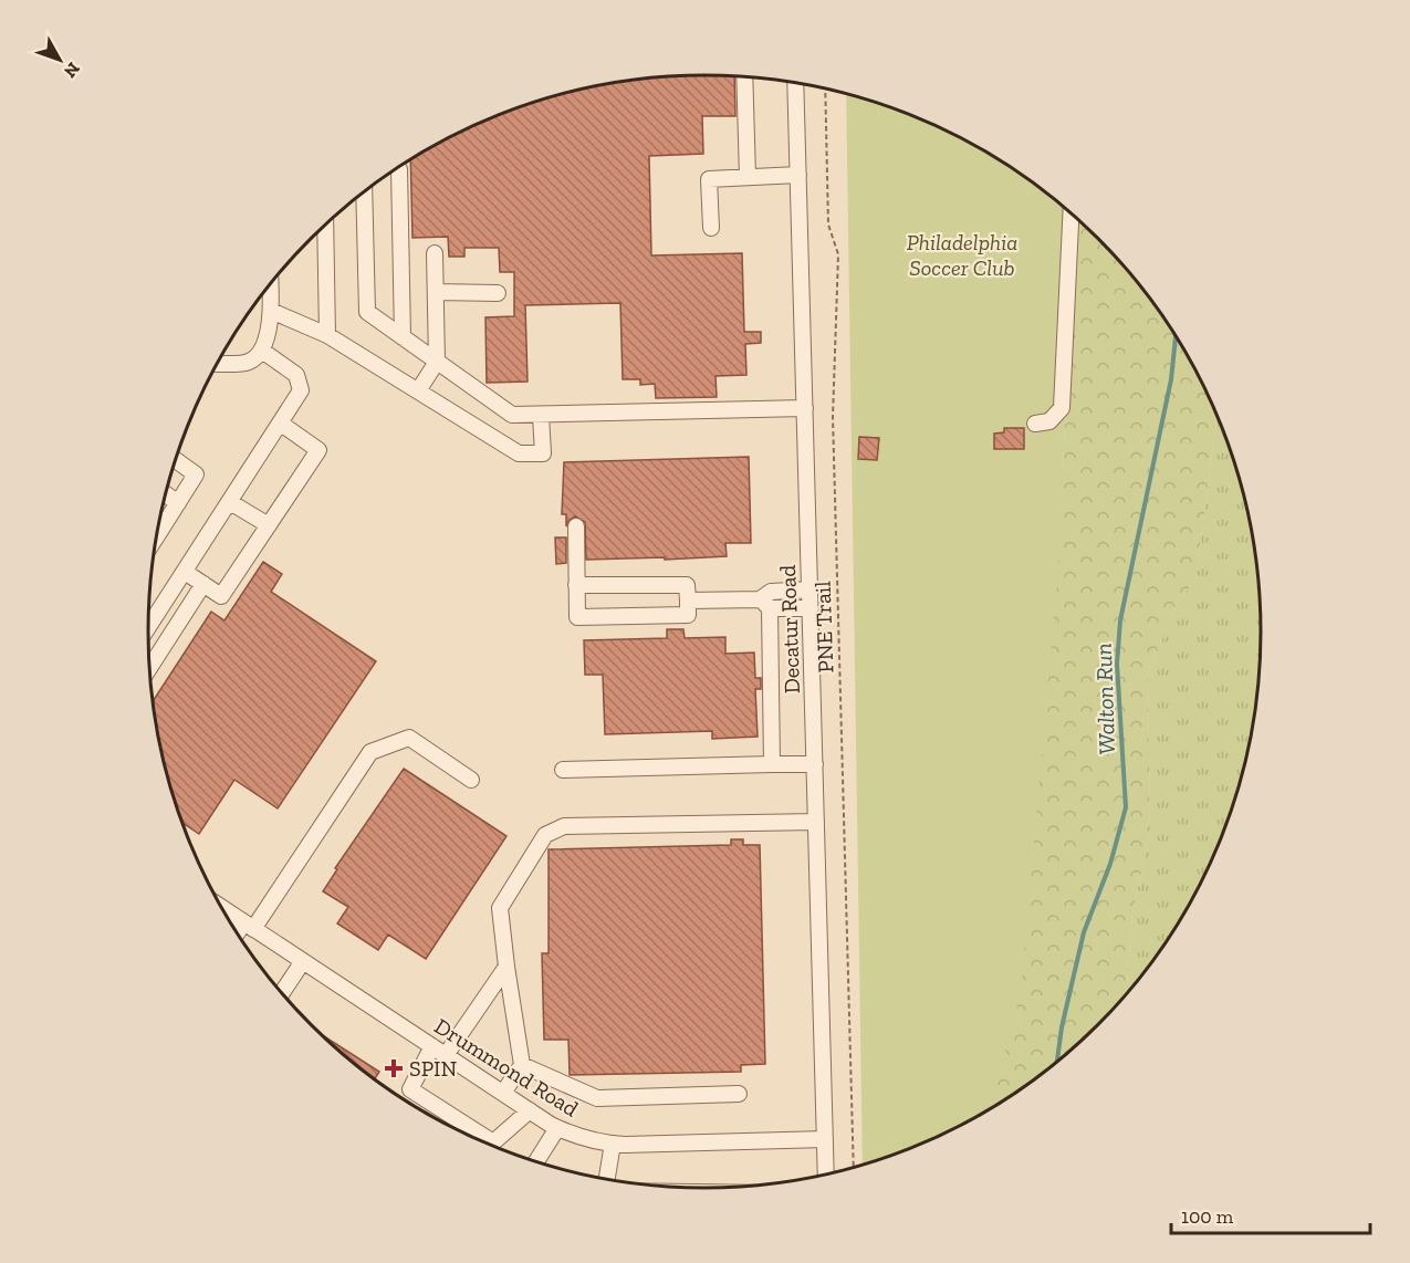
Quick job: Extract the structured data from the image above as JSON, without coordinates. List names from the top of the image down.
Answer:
{
  "streets": {
    "street": ["Decatur Road", "Drummond Road"],
    "path": ["PNE Trail"]
  },
  "crossings": [
    ["Decatur Road", "Drummond Road"]
  ],
  "water": ["Walton Run"],
  "parks": ["Philadelphia Soccer Club"],
  "places": {
    "health": ["SPIN"]
  },
  "scale_bar": "100 m",
  "north": "bottom right"
}
